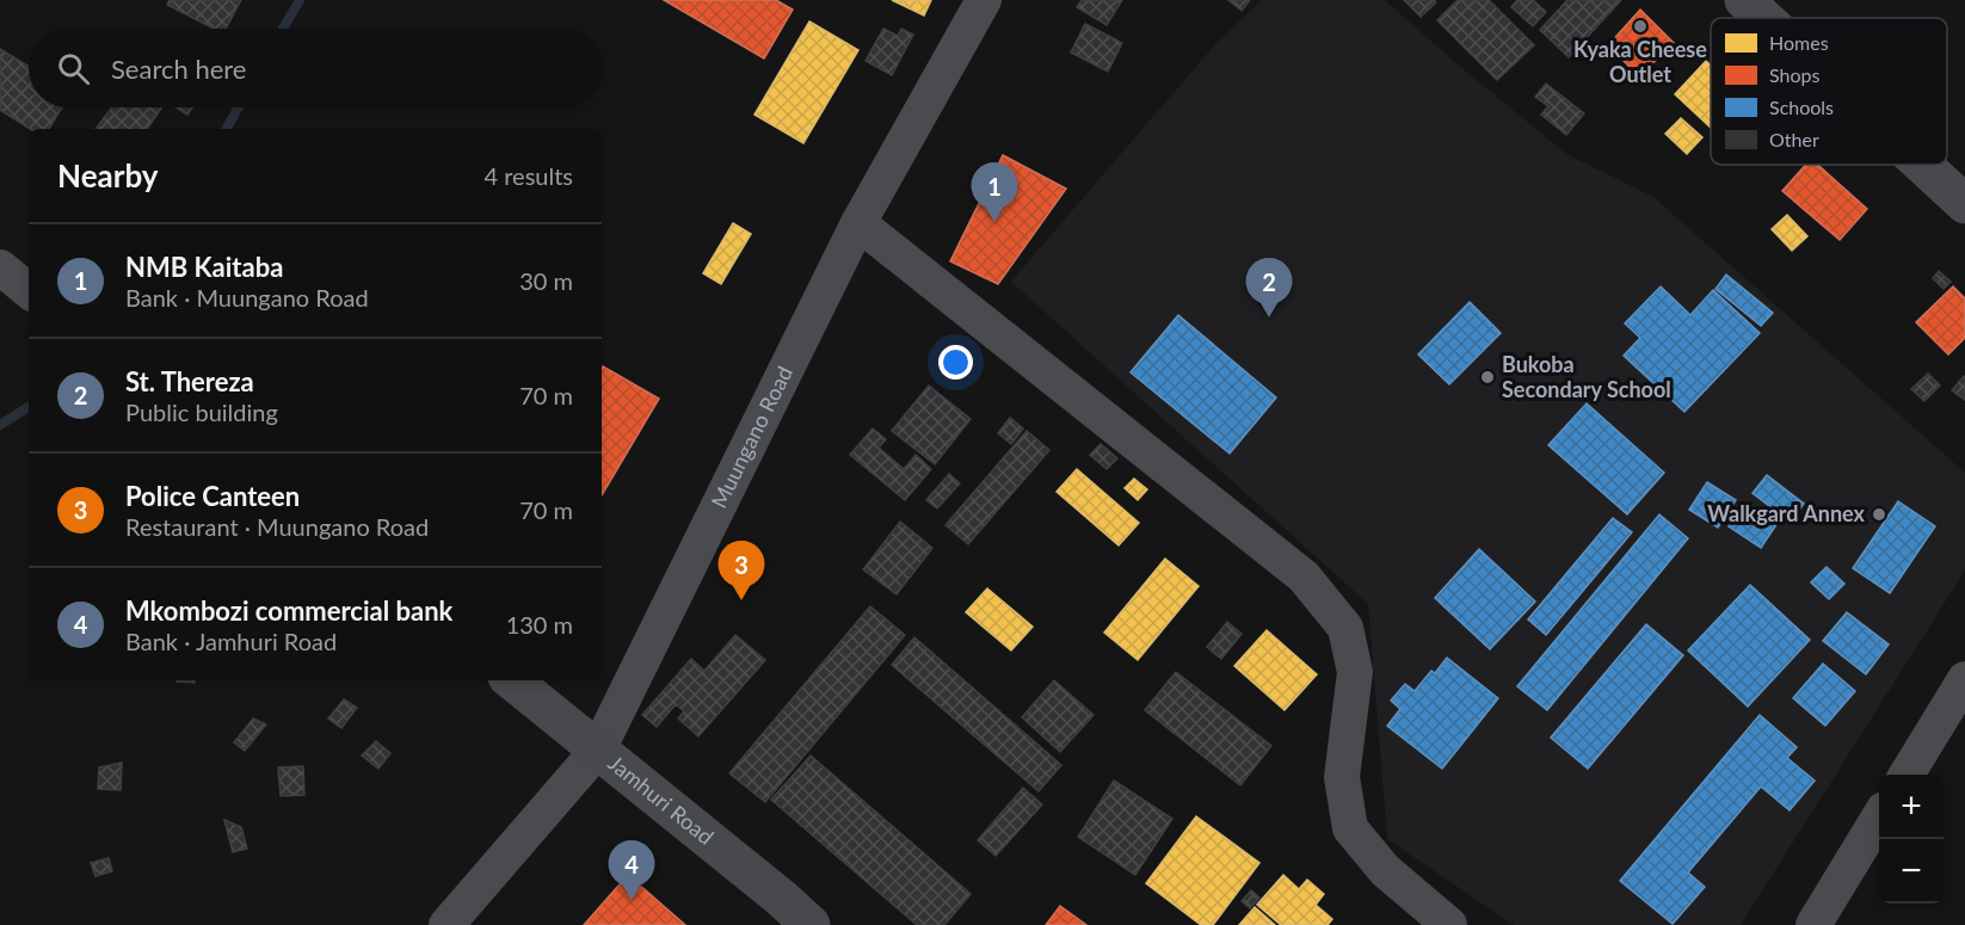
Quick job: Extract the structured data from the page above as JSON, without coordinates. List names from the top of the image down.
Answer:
{
  "streets": {
    "street": ["Muungano Road", "Jamhuri Road"]
  },
  "crossings": [
    ["Muungano Road", "Jamhuri Road"]
  ],
  "places": ["Kyaka Cheese Outlet", "Bukoba Secondary School", "Walkgard Annex"],
  "legend": [
    "Homes",
    "Shops",
    "Schools",
    "Other"
  ],
  "page": {
    "search": "Search here",
    "heading": ["Nearby", "4 results"],
    "pins": [
      "1",
      "2",
      "3",
      "4"
    ],
    "list": [
      {
        "mark": "1",
        "name": "NMB Kaitaba",
        "note": "Bank · Muungano Road",
        "value": "30 m"
      },
      {
        "mark": "2",
        "name": "St. Thereza",
        "note": "Public building",
        "value": "70 m"
      },
      {
        "mark": "3",
        "name": "Police Canteen",
        "note": "Restaurant · Muungano Road",
        "value": "70 m"
      },
      {
        "mark": "4",
        "name": "Mkombozi commercial bank",
        "note": "Bank · Jamhuri Road",
        "value": "130 m"
      }
    ],
    "map_buttons": ["+", "−"]
  }
}
